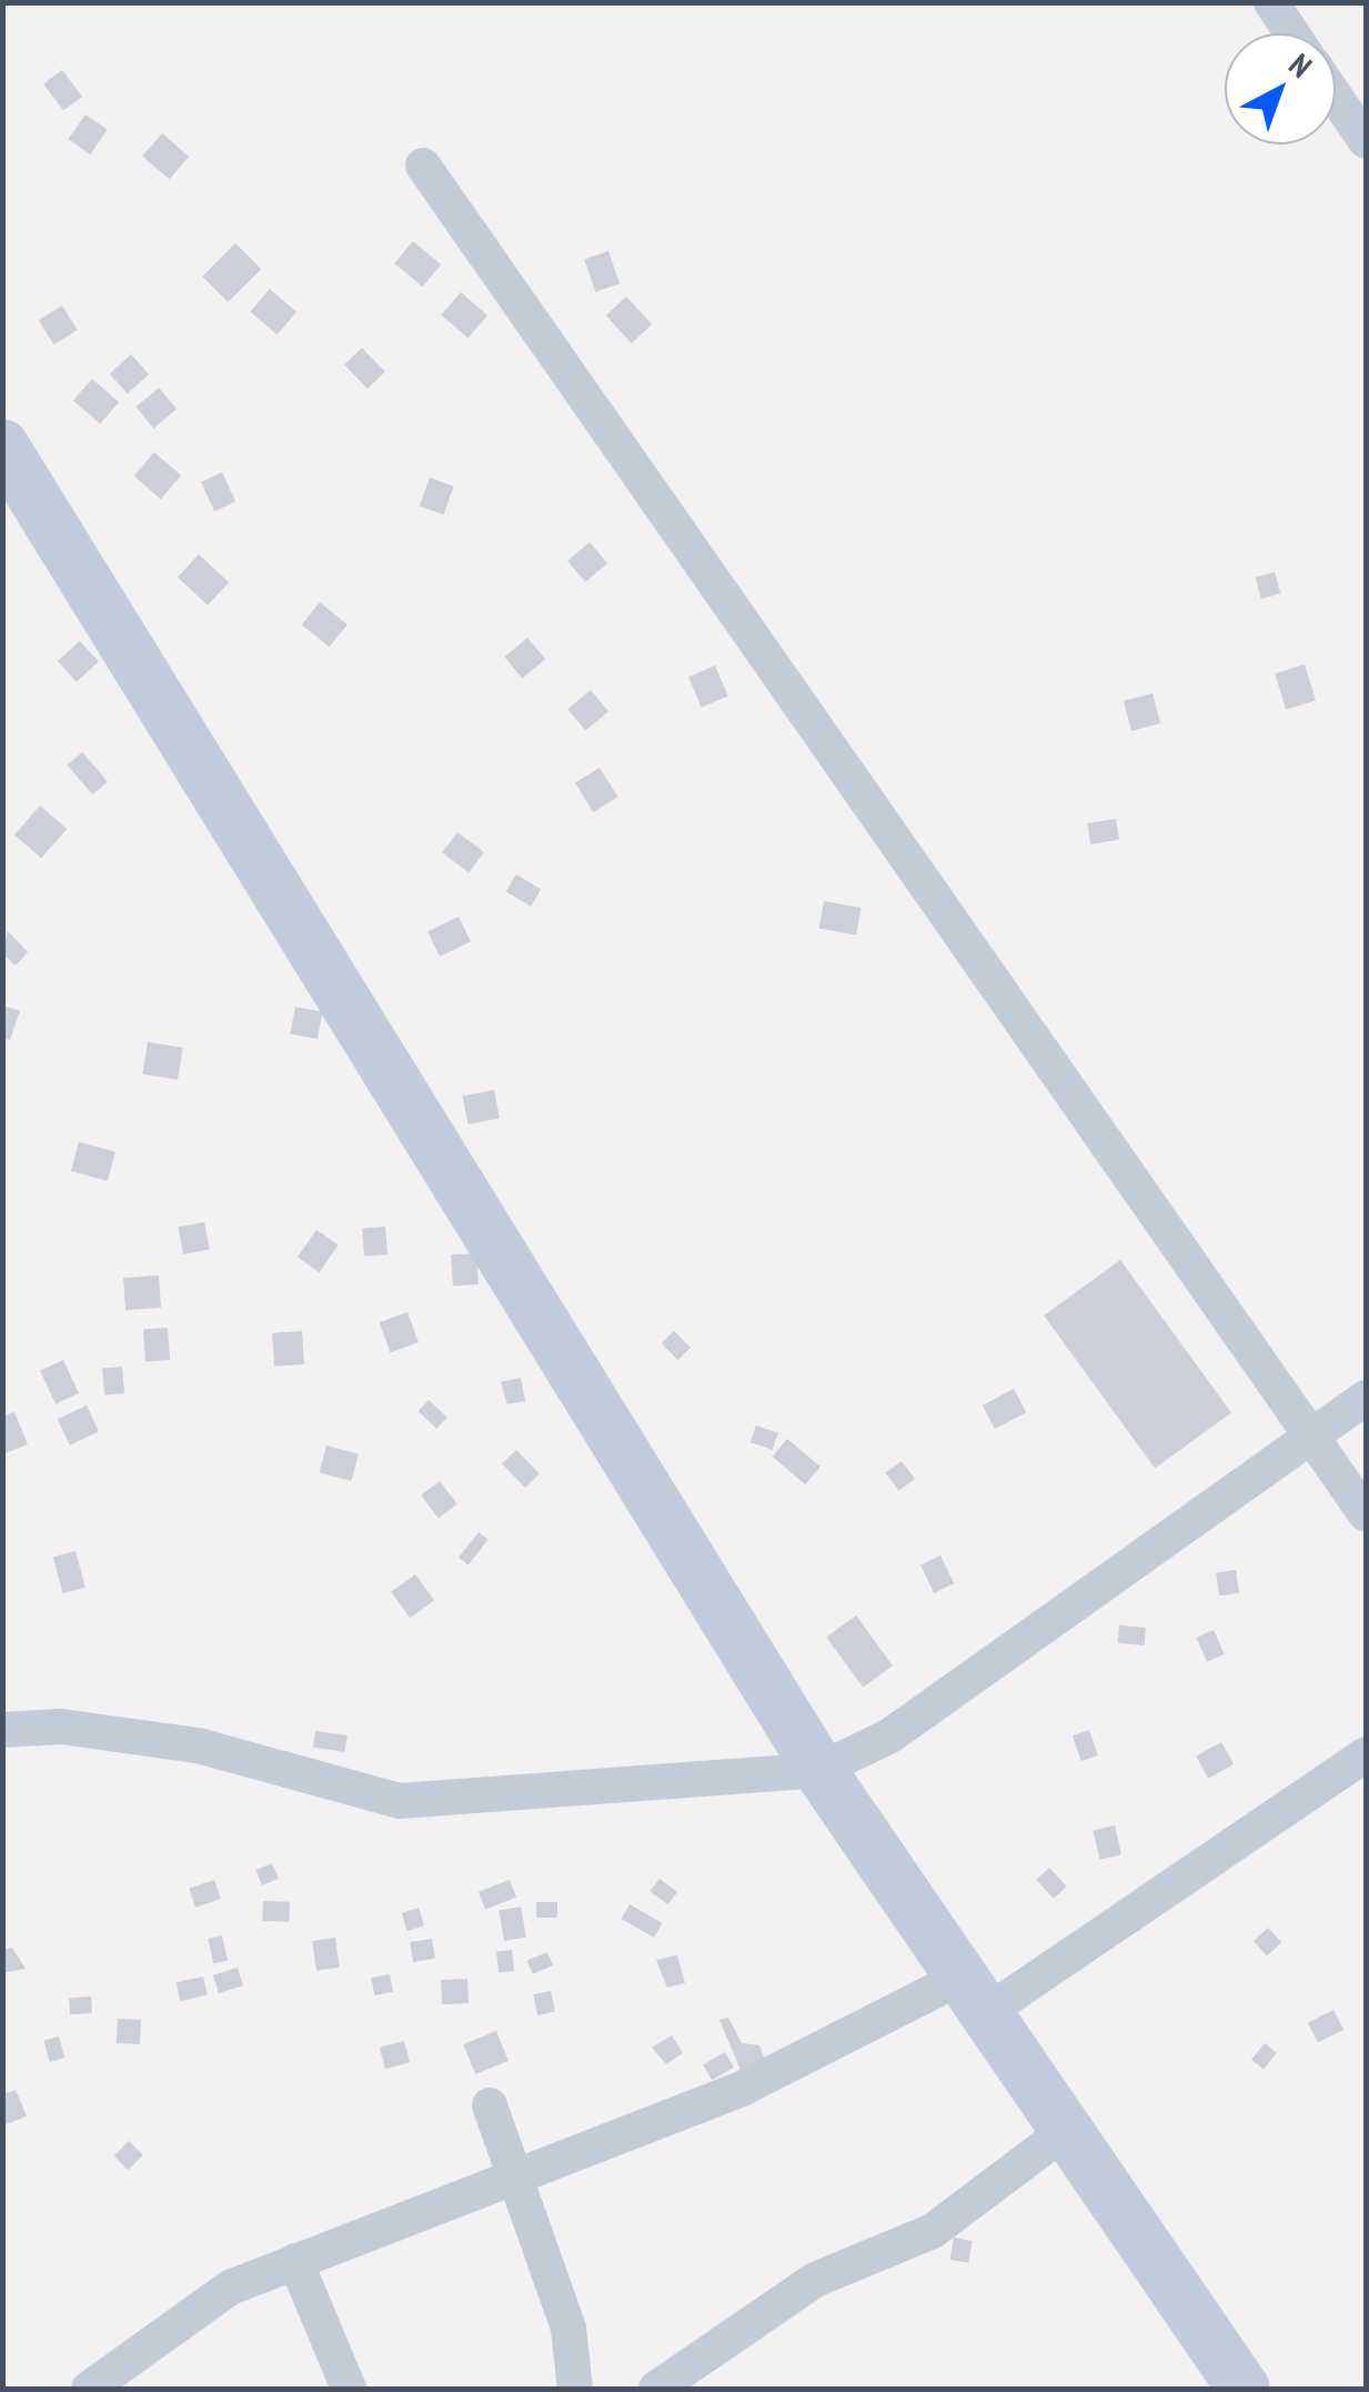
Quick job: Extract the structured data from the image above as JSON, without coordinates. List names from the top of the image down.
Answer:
{
  "north": "top right"
}
